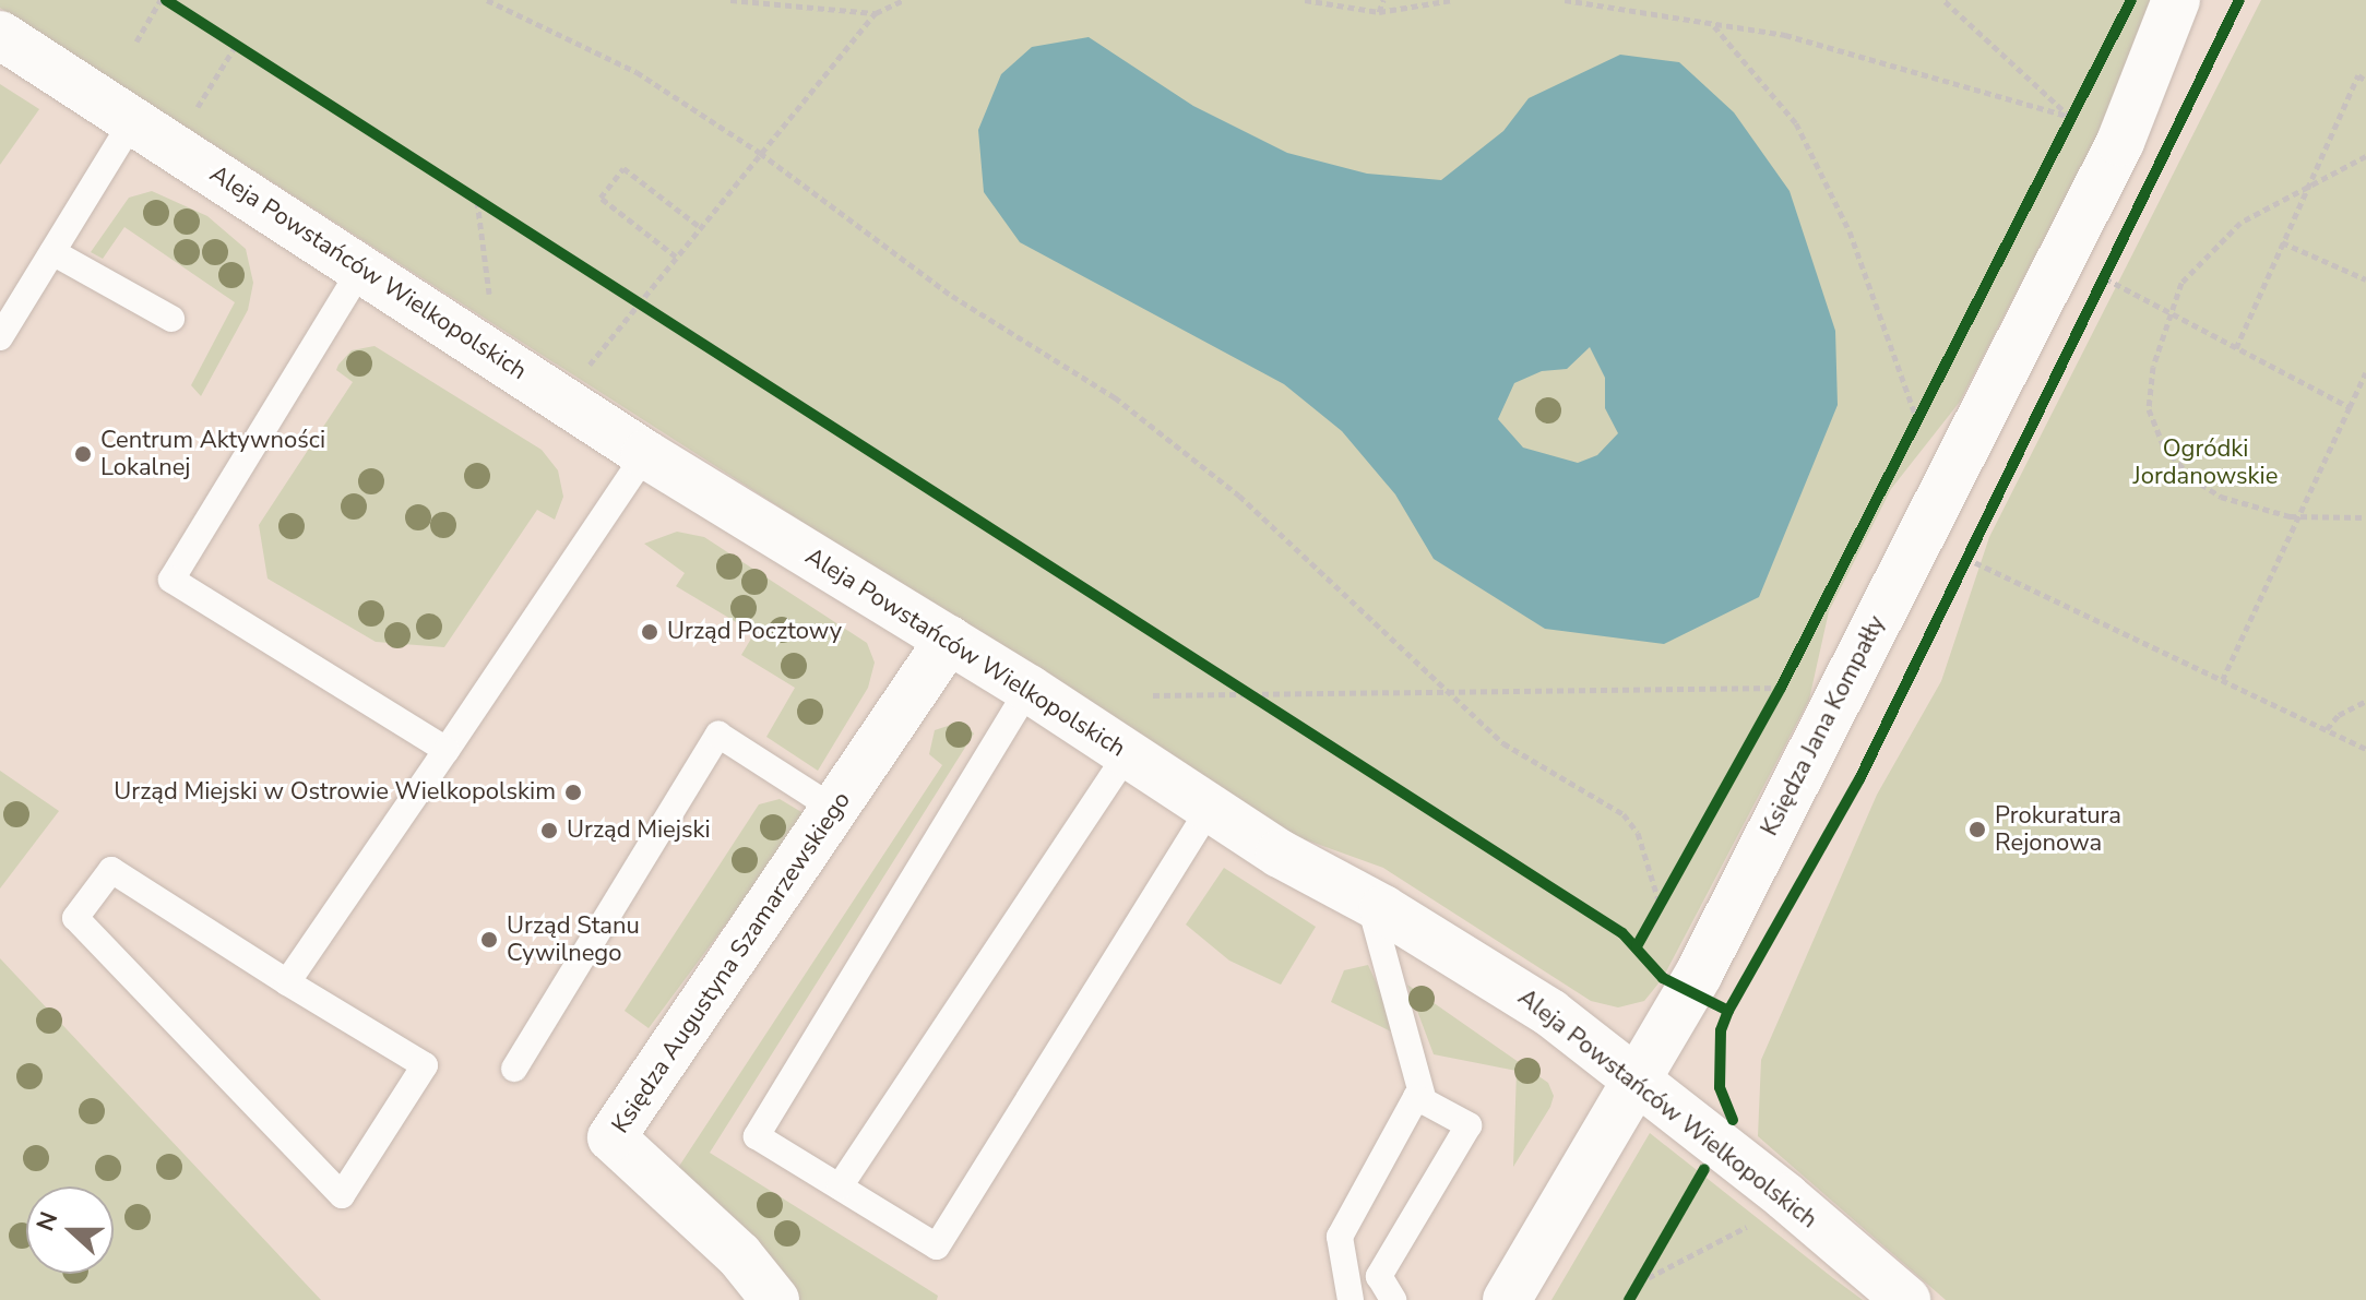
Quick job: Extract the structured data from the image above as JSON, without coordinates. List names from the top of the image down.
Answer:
{
  "streets": {
    "street": ["Aleja Powstańców Wielkopolskich", "Księdza Jana Kompałły", "Księdza Augustyna Szamarzewskiego"]
  },
  "crossings": [
    ["Aleja Powstańców Wielkopolskich", "Księdza Jana Kompałły"],
    ["Aleja Powstańców Wielkopolskich", "Księdza Augustyna Szamarzewskiego"]
  ],
  "parks": ["Ogródki Jordanowskie"],
  "places": [
    "Centrum Aktywności Lokalnej",
    "Urząd Pocztowy",
    "Urząd Miejski w Ostrowie Wielkopolskim",
    "Prokuratura Rejonowa",
    "Urząd Miejski",
    "Urząd Stanu Cywilnego"
  ],
  "north": "left"
}
